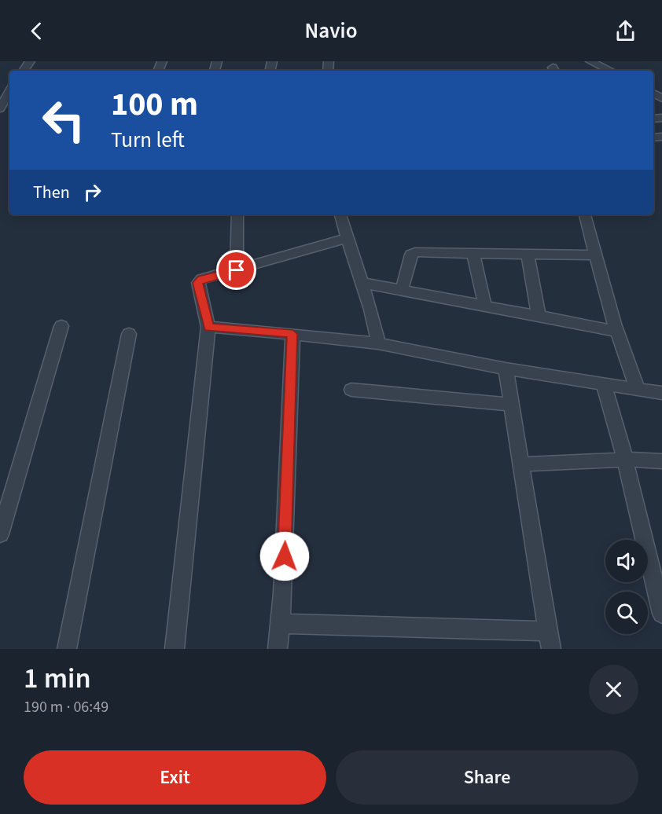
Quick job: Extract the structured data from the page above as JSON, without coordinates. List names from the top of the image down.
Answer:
{
  "page": {
    "header": "Navio",
    "turn": ["100 m", "Turn left"],
    "then": "Then",
    "heading": ["1 min", "190 m · 06:49"],
    "buttons": ["Exit", "Share"]
  }
}
